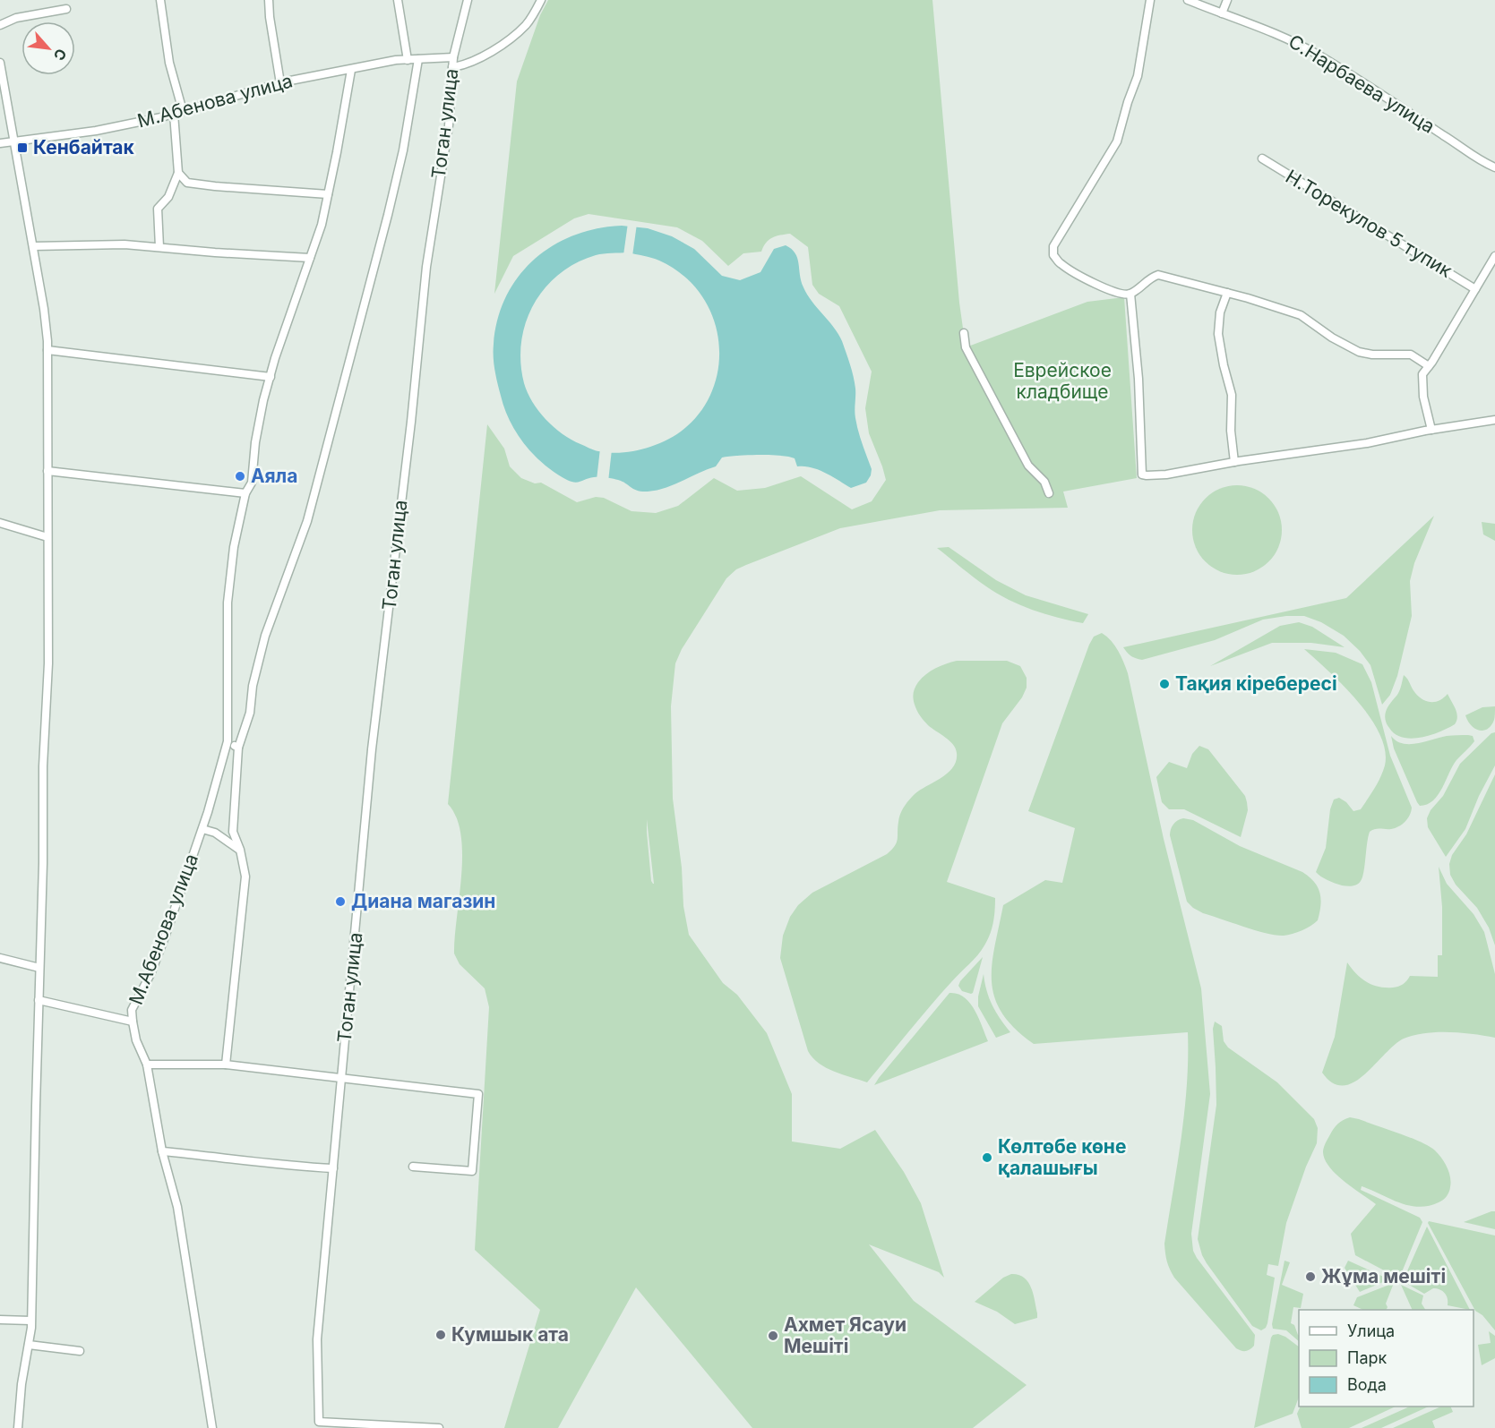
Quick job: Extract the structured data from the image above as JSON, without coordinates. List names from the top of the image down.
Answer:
{
  "streets": {
    "street": [
      "С.Нарбаева улица",
      "М.Абенова улица",
      "Тоган улица",
      "Н.Торекулов 5 тупик"
    ]
  },
  "crossings": [
    ["М.Абенова улица", "Тоган улица"]
  ],
  "parks": ["Еврейское кладбище"],
  "places": {
    "transit": ["Кенбайтак"],
    "other": [
      "Аяла",
      "Тақия кіребересі",
      "Диана магазин",
      "Көлтөбе көне қалашығы",
      "Жұма мешіті",
      "Кумшык ата",
      "Ахмет Ясауи Мешіті"
    ]
  },
  "legend": ["Улица", "Парк", "Вода"],
  "north": "bottom right"
}
